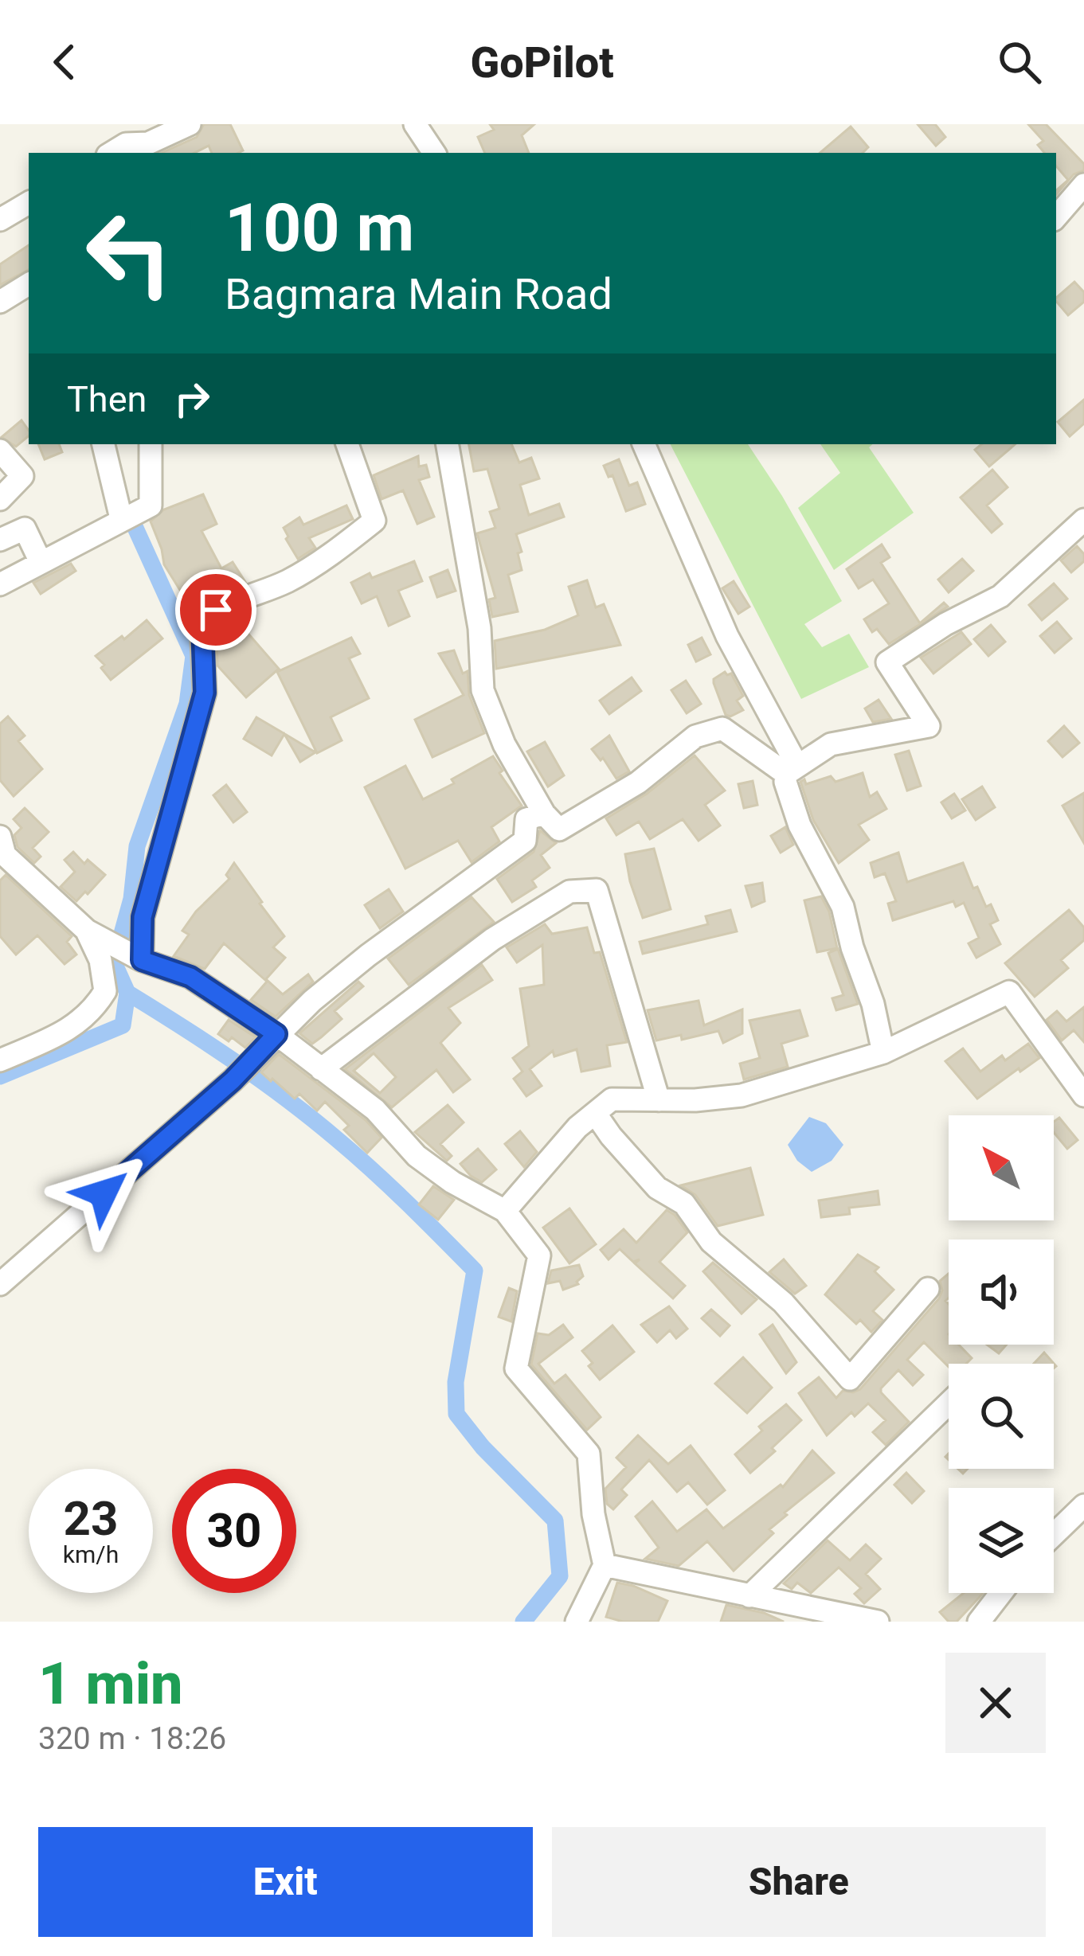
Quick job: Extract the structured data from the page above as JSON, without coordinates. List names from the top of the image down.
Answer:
{
  "north": "top left",
  "page": {
    "header": "GoPilot",
    "turn": ["100 m", "Bagmara Main Road"],
    "then": "Then",
    "speed": "23 km/h",
    "limit": "30",
    "heading": ["1 min", "320 m · 18:26"],
    "buttons": ["Exit", "Share"]
  }
}
